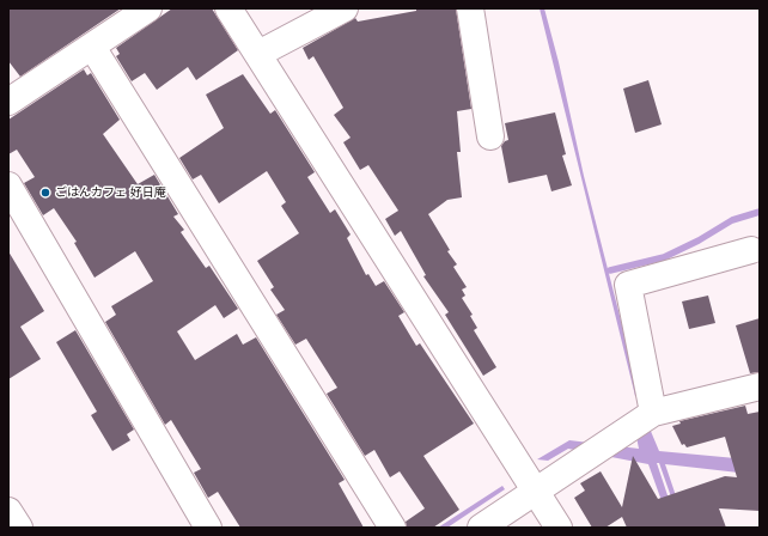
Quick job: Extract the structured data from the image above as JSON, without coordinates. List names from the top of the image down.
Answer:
{
  "places": ["ごはんカフェ 好日庵"]
}
